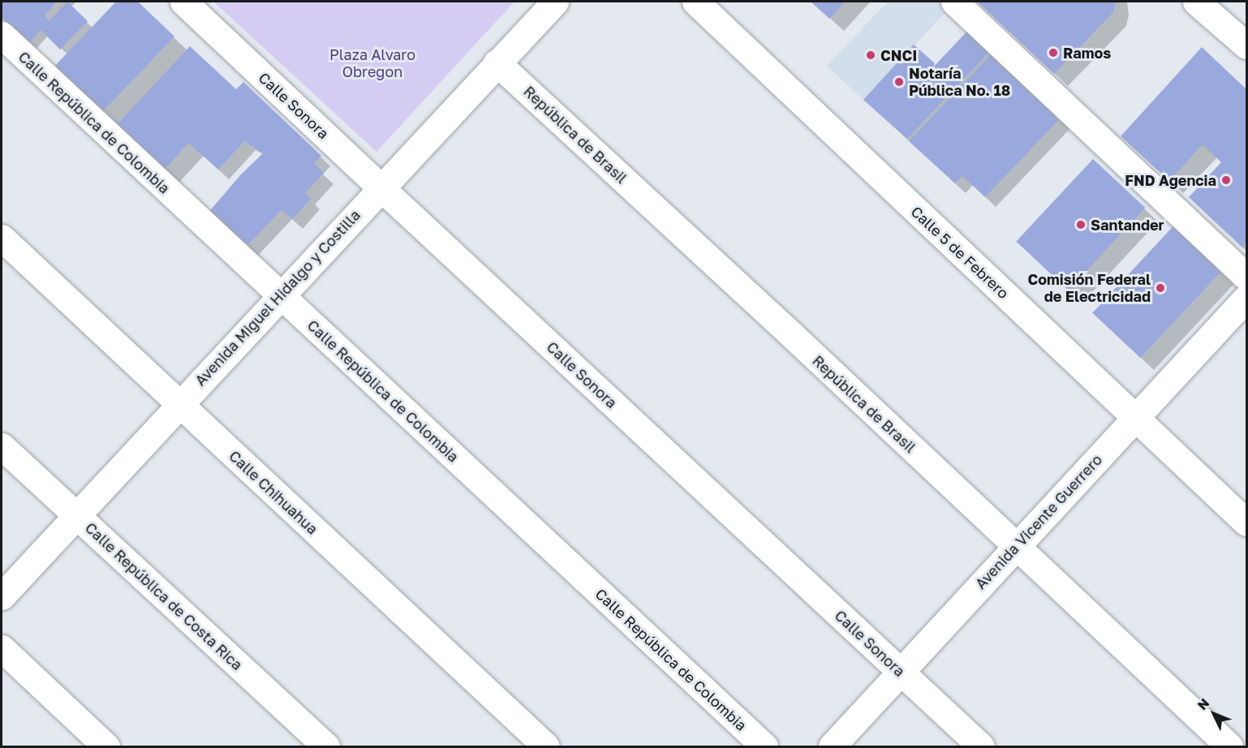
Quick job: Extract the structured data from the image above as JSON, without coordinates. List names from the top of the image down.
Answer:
{
  "streets": {
    "street": [
      "Calle Sonora",
      "Calle República de Colombia",
      "República de Brasil",
      "Calle 5 de Febrero",
      "Avenida Miguel Hidalgo y Costilla",
      "Calle Chihuahua",
      "Avenida Vicente Guerrero",
      "Calle República de Costa Rica"
    ]
  },
  "crossings": [
    ["Calle Sonora", "Avenida Miguel Hidalgo y Costilla"],
    ["Calle Sonora", "Avenida Vicente Guerrero"],
    ["Calle República de Colombia", "Avenida Miguel Hidalgo y Costilla"],
    ["República de Brasil", "Avenida Miguel Hidalgo y Costilla"],
    ["República de Brasil", "Avenida Vicente Guerrero"],
    ["Calle 5 de Febrero", "Avenida Vicente Guerrero"],
    ["Avenida Miguel Hidalgo y Costilla", "Calle Chihuahua"],
    ["Avenida Miguel Hidalgo y Costilla", "Calle República de Costa Rica"]
  ],
  "parks": ["Plaza Alvaro Obregon"],
  "places": [
    "Ramos",
    "CNCI",
    "Notaría Pública No. 18",
    "FND Agencia",
    "Santander",
    "Comisión Federal de Electricidad"
  ],
  "north": "top left"
}
